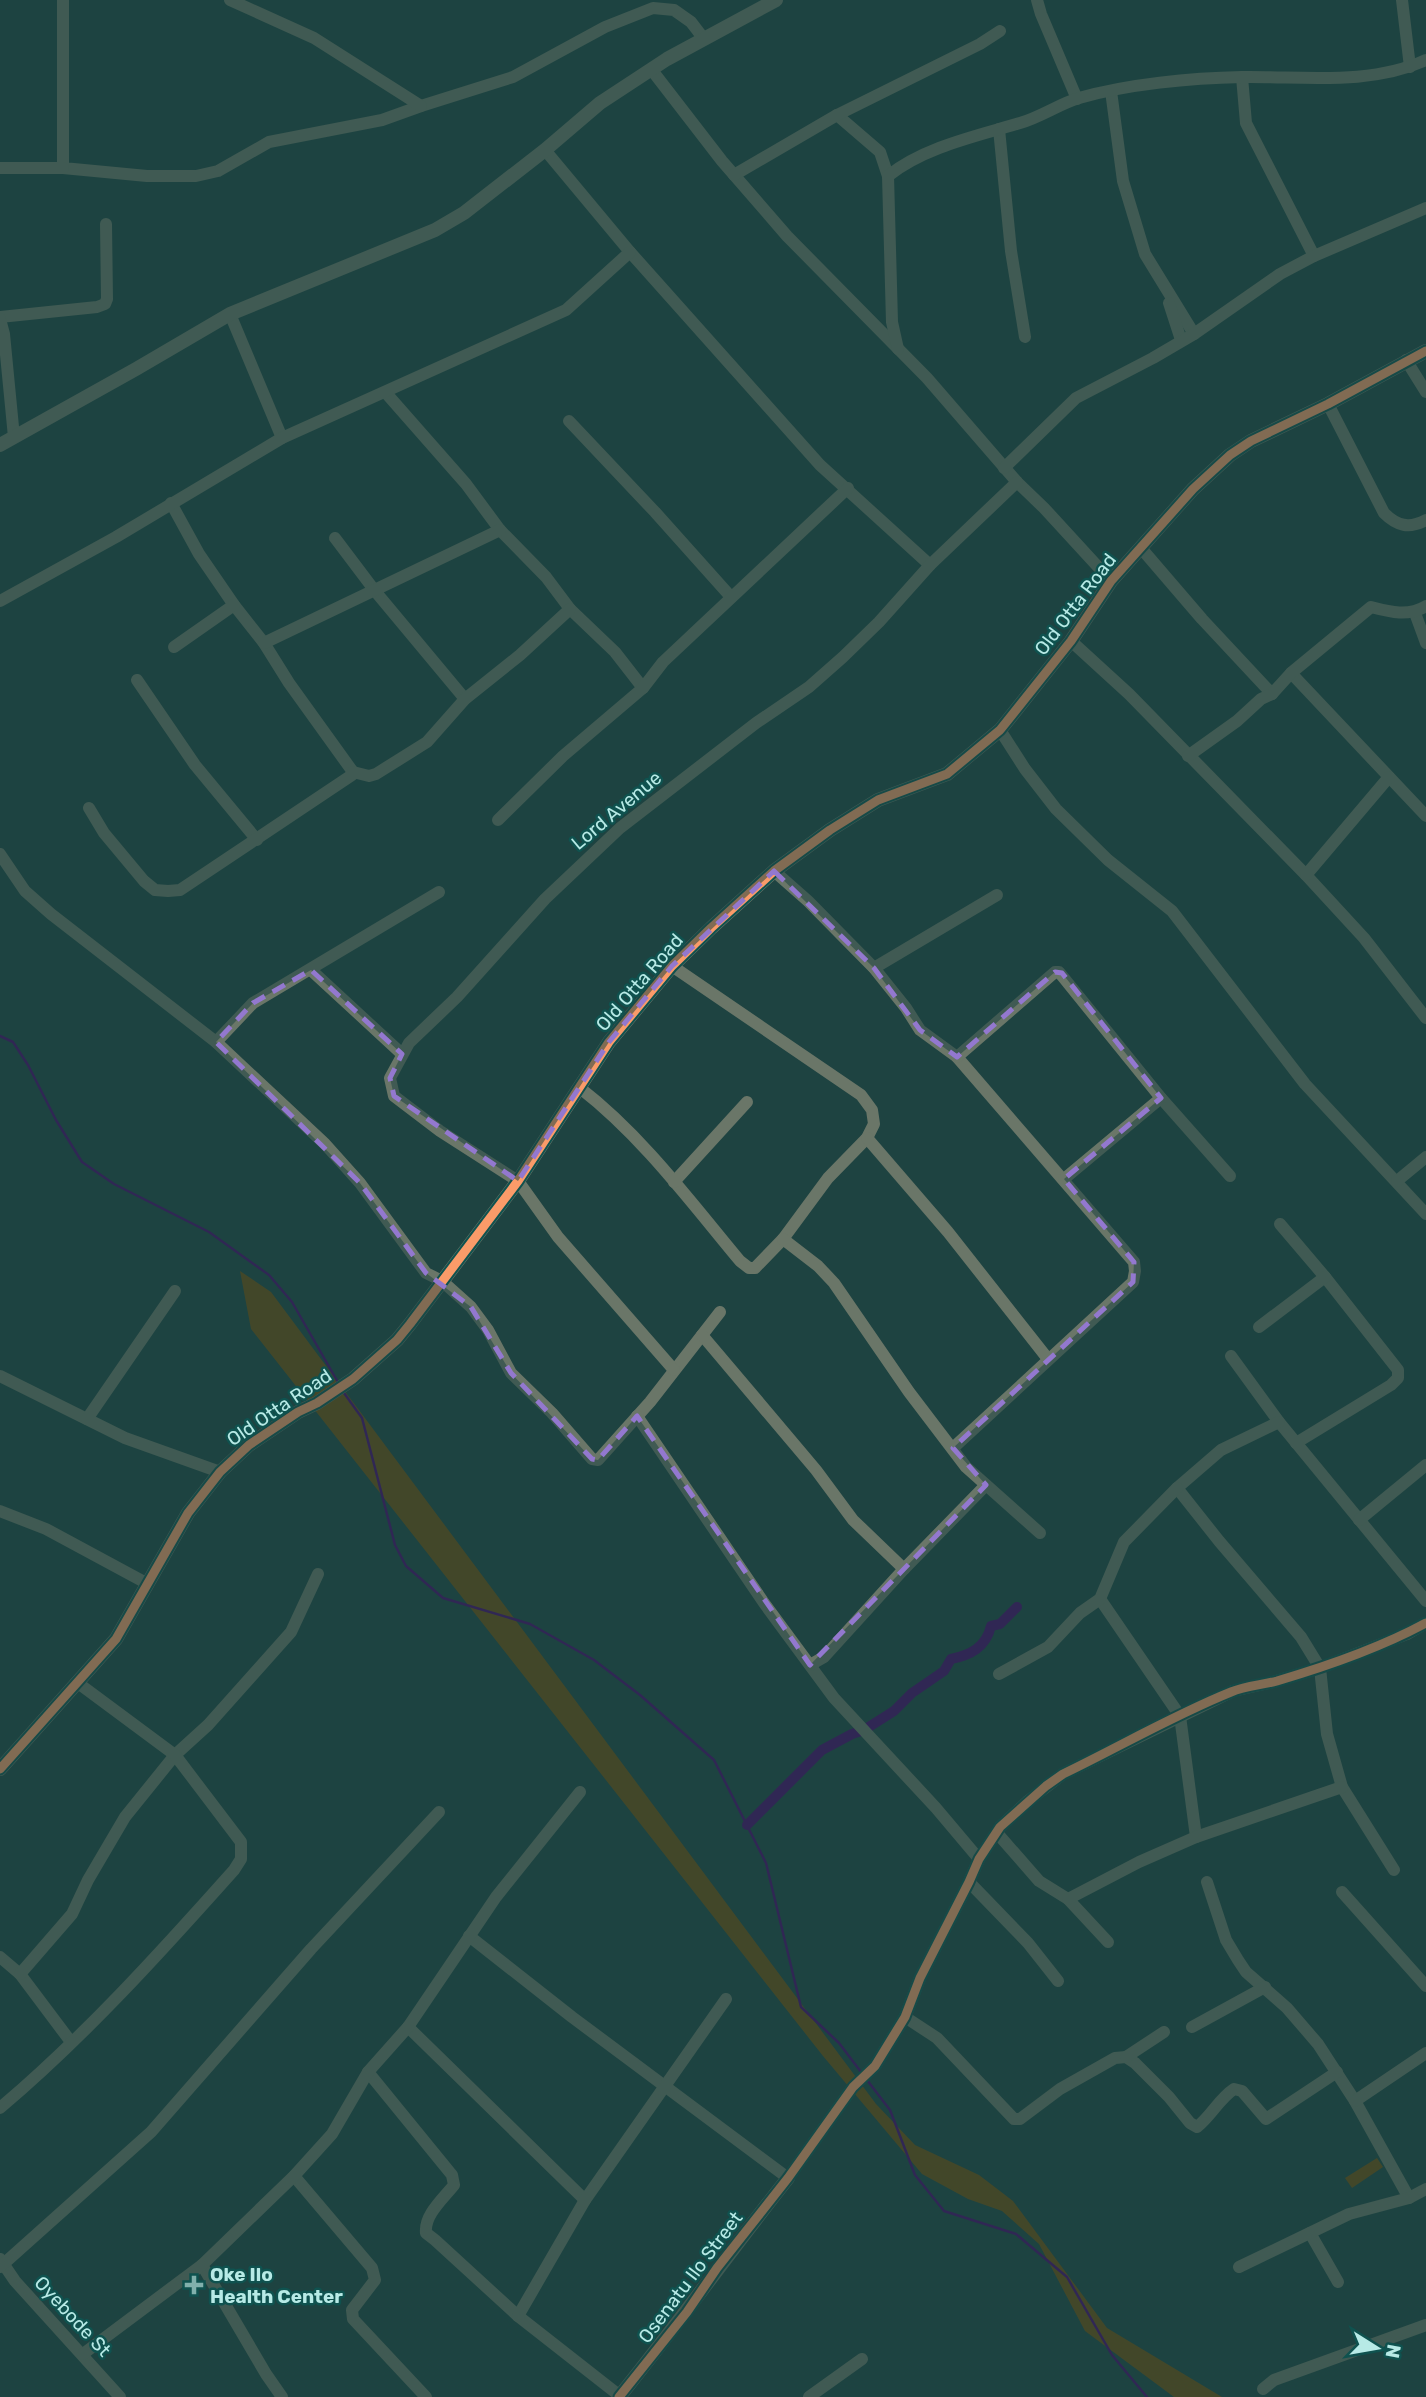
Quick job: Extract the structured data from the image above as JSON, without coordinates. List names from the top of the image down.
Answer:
{
  "streets": {
    "street": [
      "Old Otta Road",
      "Lord Avenue",
      "Osenatu Ilo Street",
      "Oyebode St"
    ]
  },
  "crossings": [
    ["Old Otta Road", "Lord Avenue"]
  ],
  "places": {
    "health": ["Oke Ilo Health Center"]
  },
  "north": "right"
}
